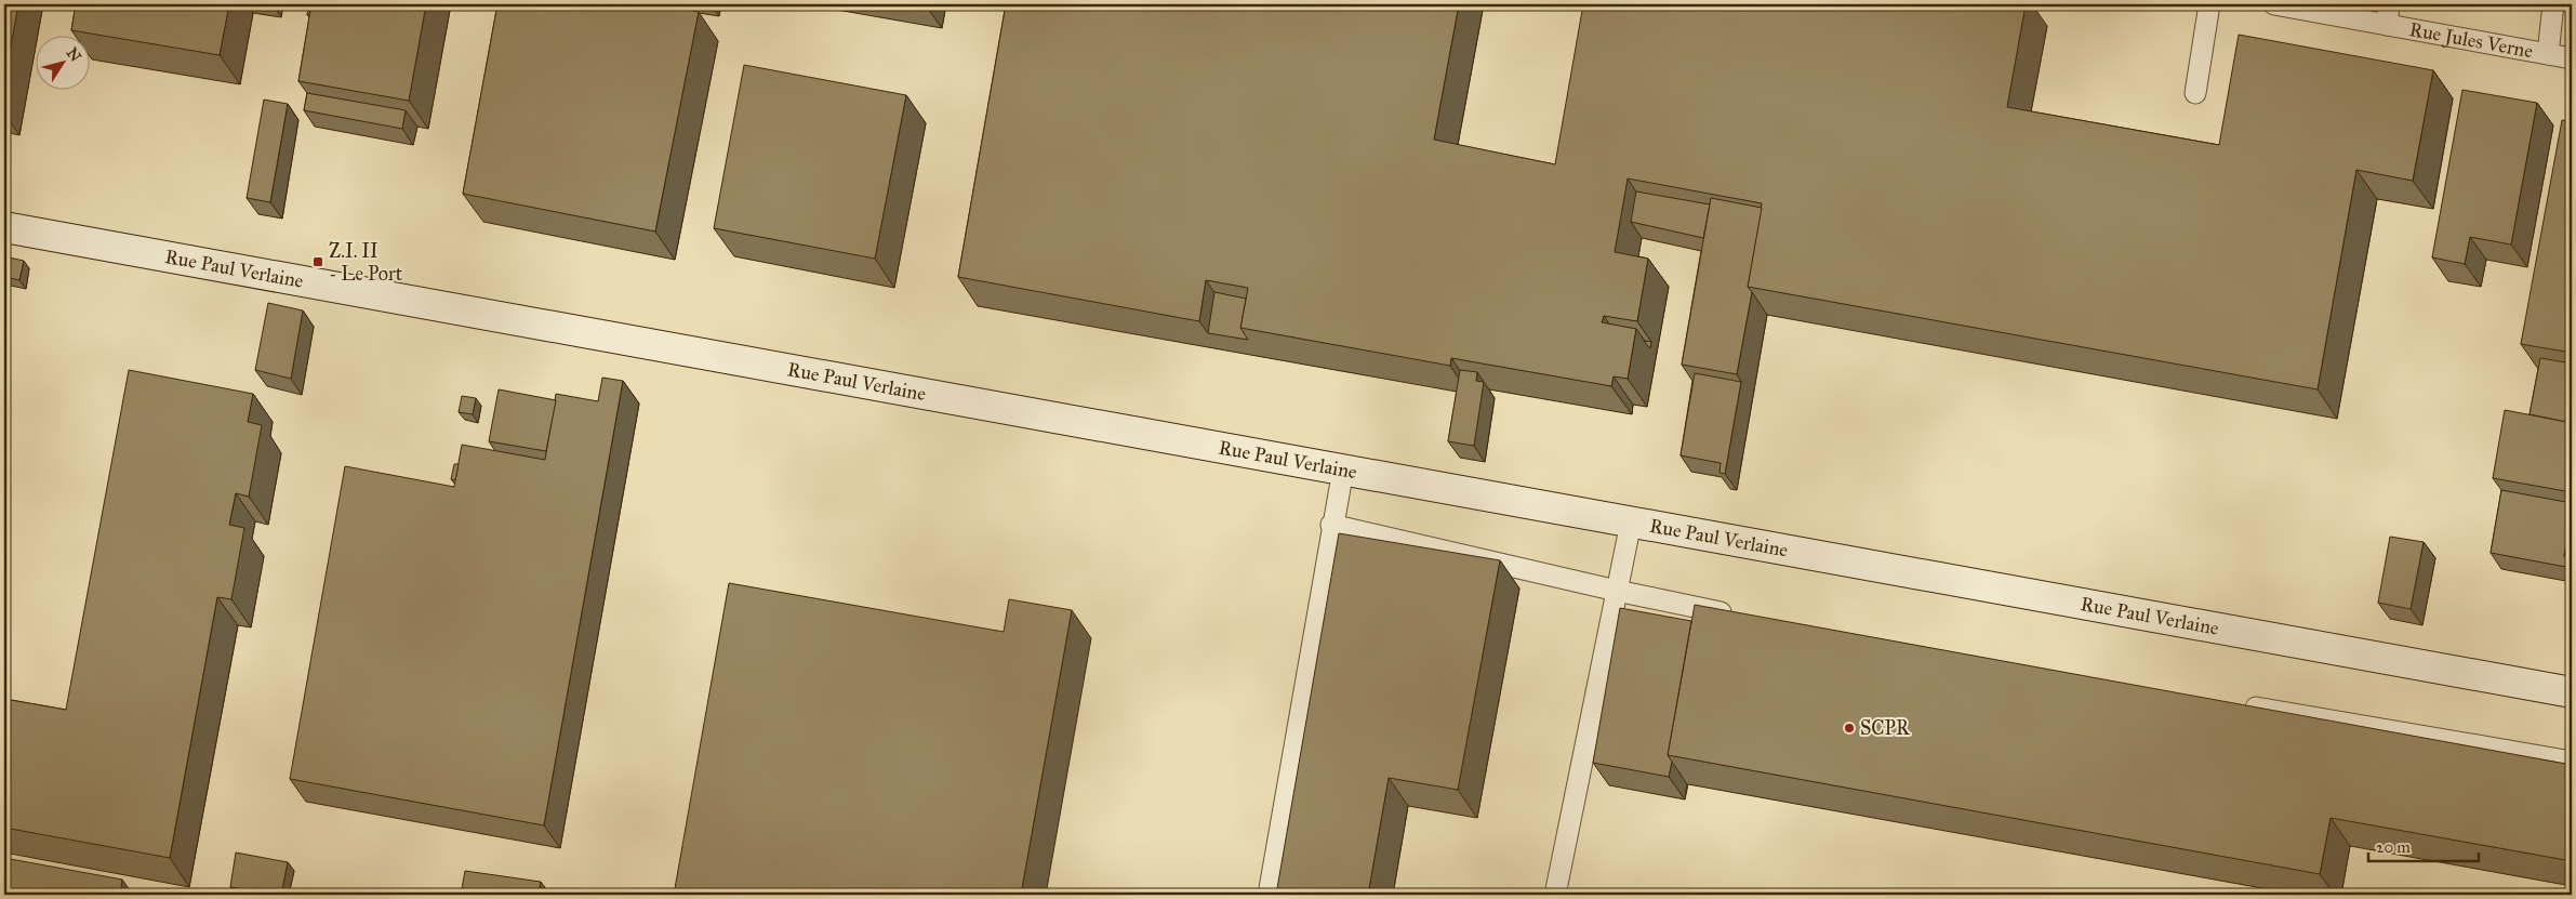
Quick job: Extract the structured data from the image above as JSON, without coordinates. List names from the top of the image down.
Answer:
{
  "streets": {
    "street": ["Rue Paul Verlaine"],
    "lane": ["Rue Jules Verne"]
  },
  "places": {
    "transit": ["Z.I. II - Le Port"],
    "other": ["SCPR"]
  },
  "scale_bar": "20 m",
  "north": "top right"
}
